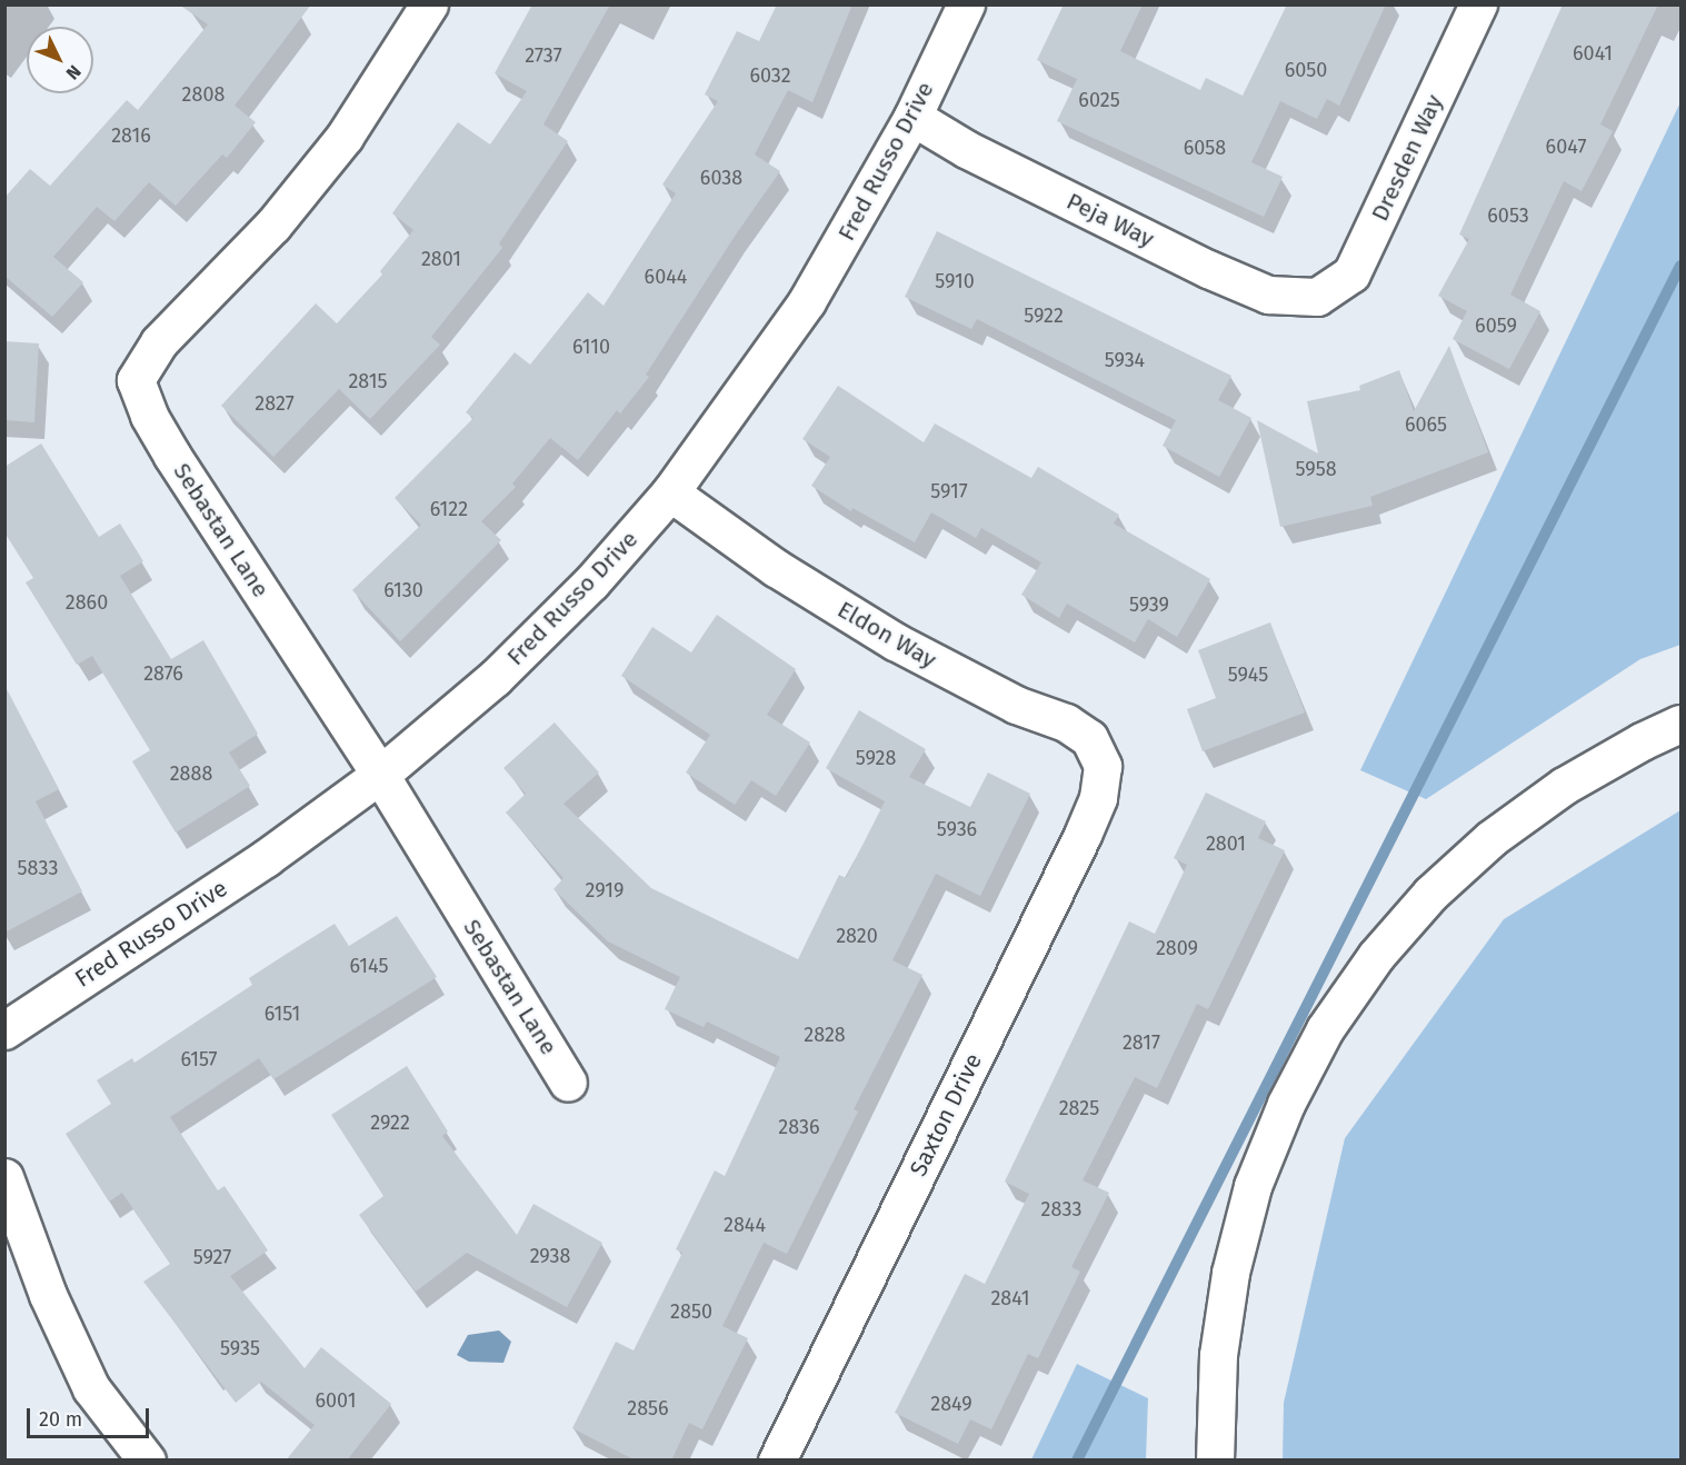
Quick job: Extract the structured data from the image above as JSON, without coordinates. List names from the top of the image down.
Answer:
{
  "streets": {
    "street": [
      "Dresden Way",
      "Fred Russo Drive",
      "Peja Way",
      "Sebastan Lane",
      "Eldon Way",
      "Saxton Drive"
    ]
  },
  "crossings": [
    ["Dresden Way", "Peja Way"],
    ["Fred Russo Drive", "Peja Way"],
    ["Fred Russo Drive", "Sebastan Lane"],
    ["Fred Russo Drive", "Eldon Way"],
    ["Eldon Way", "Saxton Drive"]
  ],
  "house_numbers": [
    "6041",
    "2737",
    "6050",
    "6032",
    "2808",
    "6025",
    "2816",
    "6047",
    "6058",
    "6038",
    "6053",
    "2801",
    "6044",
    "5910",
    "5922",
    "6059",
    "6110",
    "5934",
    "2815",
    "2827",
    "6065",
    "5958",
    "5917",
    "6122",
    "6130",
    "2860",
    "5939",
    "2876",
    "5945",
    "5928",
    "2888",
    "5936",
    "2801",
    "5833",
    "2919",
    "2820",
    "2809",
    "6145",
    "6151",
    "2828",
    "2817",
    "6157",
    "2825",
    "2922",
    "2836",
    "2833",
    "2844",
    "2938",
    "5927",
    "2841",
    "2850",
    "5935",
    "6001",
    "2849",
    "2856"
  ],
  "scale_bar": "20 m",
  "north": "bottom right"
}
